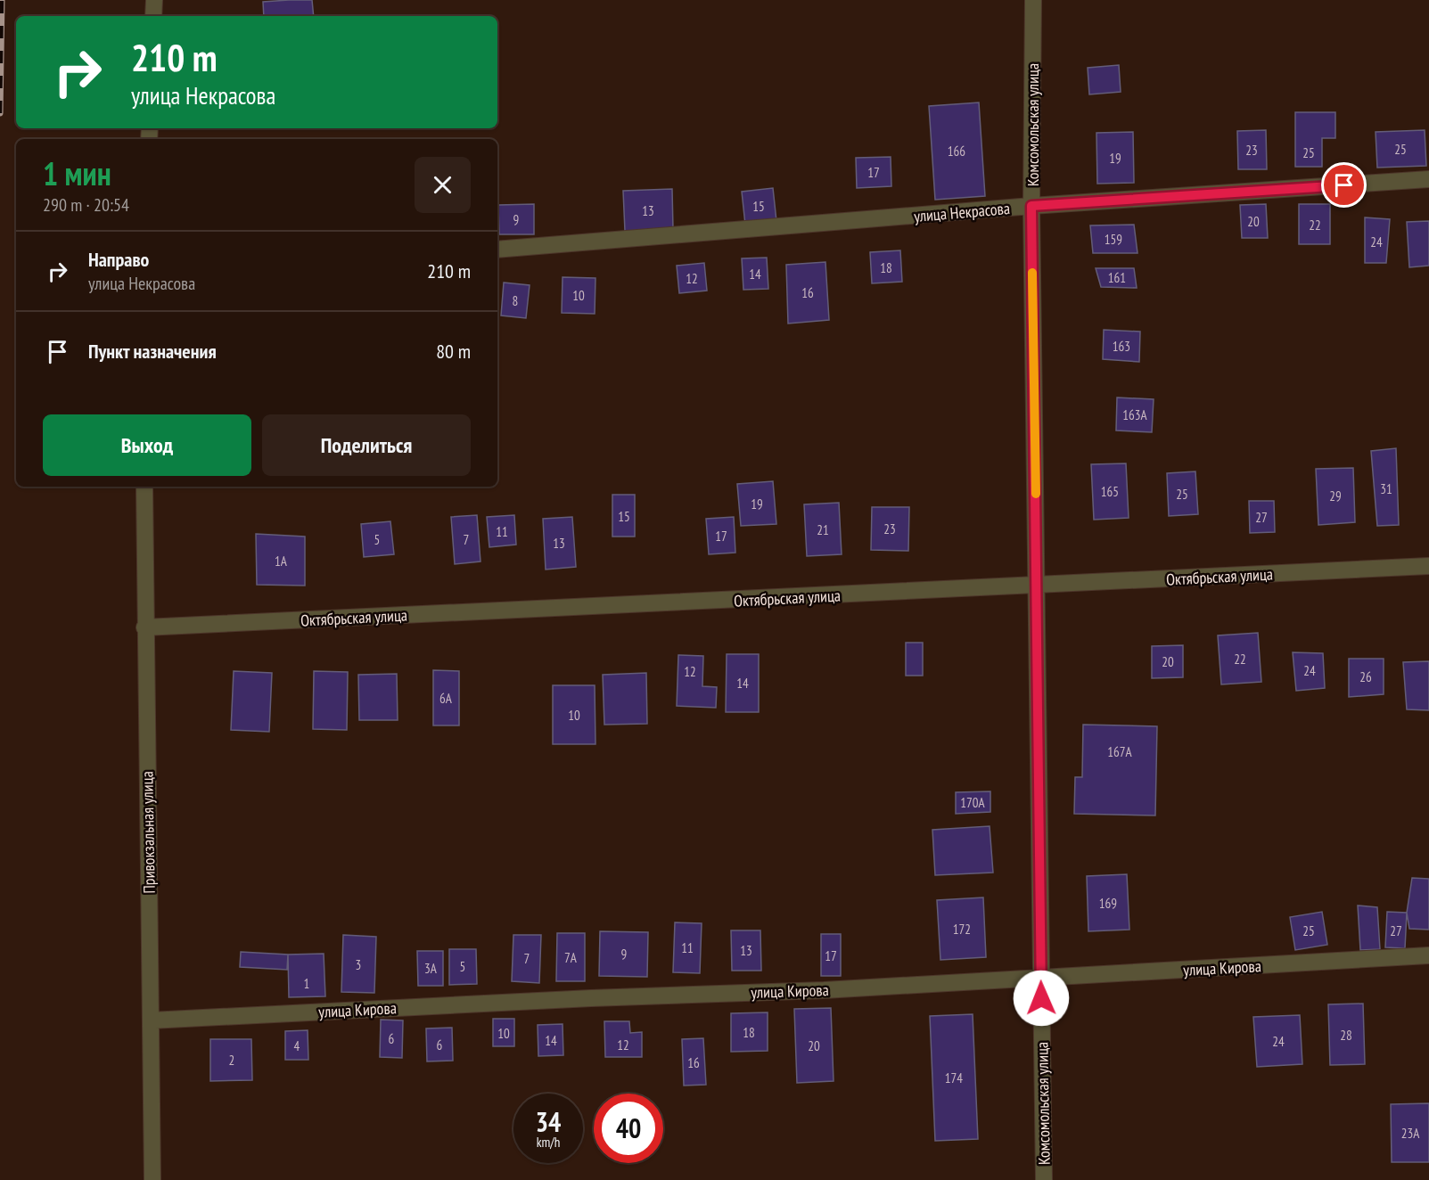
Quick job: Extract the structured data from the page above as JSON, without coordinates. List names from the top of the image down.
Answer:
{
  "streets": {
    "street": [
      "Комсомольская улица",
      "улица Некрасова",
      "Октябрьская улица",
      "Привокзальная улица",
      "улица Кирова"
    ]
  },
  "crossings": [
    ["Комсомольская улица", "улица Некрасова"],
    ["Комсомольская улица", "Октябрьская улица"],
    ["Комсомольская улица", "улица Кирова"],
    ["Октябрьская улица", "Привокзальная улица"],
    ["Привокзальная улица", "улица Кирова"]
  ],
  "house_numbers": [
    "25",
    "23",
    "166",
    "25",
    "19",
    "17",
    "15",
    "13",
    "9",
    "20",
    "22",
    "159",
    "24",
    "18",
    "14",
    "161",
    "12",
    "16",
    "10",
    "8",
    "163",
    "163А",
    "31",
    "165",
    "25",
    "29",
    "19",
    "15",
    "27",
    "23",
    "21",
    "11",
    "17",
    "5",
    "7",
    "13",
    "1А",
    "22",
    "20",
    "24",
    "12",
    "26",
    "14",
    "6А",
    "10",
    "167А",
    "170А",
    "169",
    "172",
    "25",
    "27",
    "11",
    "13",
    "9",
    "17",
    "7А",
    "7",
    "3",
    "5",
    "3А",
    "1",
    "18",
    "10",
    "28",
    "6",
    "14",
    "24",
    "6",
    "12",
    "4",
    "20",
    "2",
    "16",
    "174",
    "23А"
  ],
  "page": {
    "turn": ["210 m", "улица Некрасова"],
    "heading": ["1 мин", "290 m · 20:54"],
    "list": [
      {
        "name": "Направо",
        "note": "улица Некрасова",
        "value": "210 m"
      },
      {
        "name": "Пункт назначения",
        "value": "80 m"
      }
    ],
    "buttons": ["Выход", "Поделиться"],
    "speed": "34 km/h",
    "limit": "40"
  }
}
